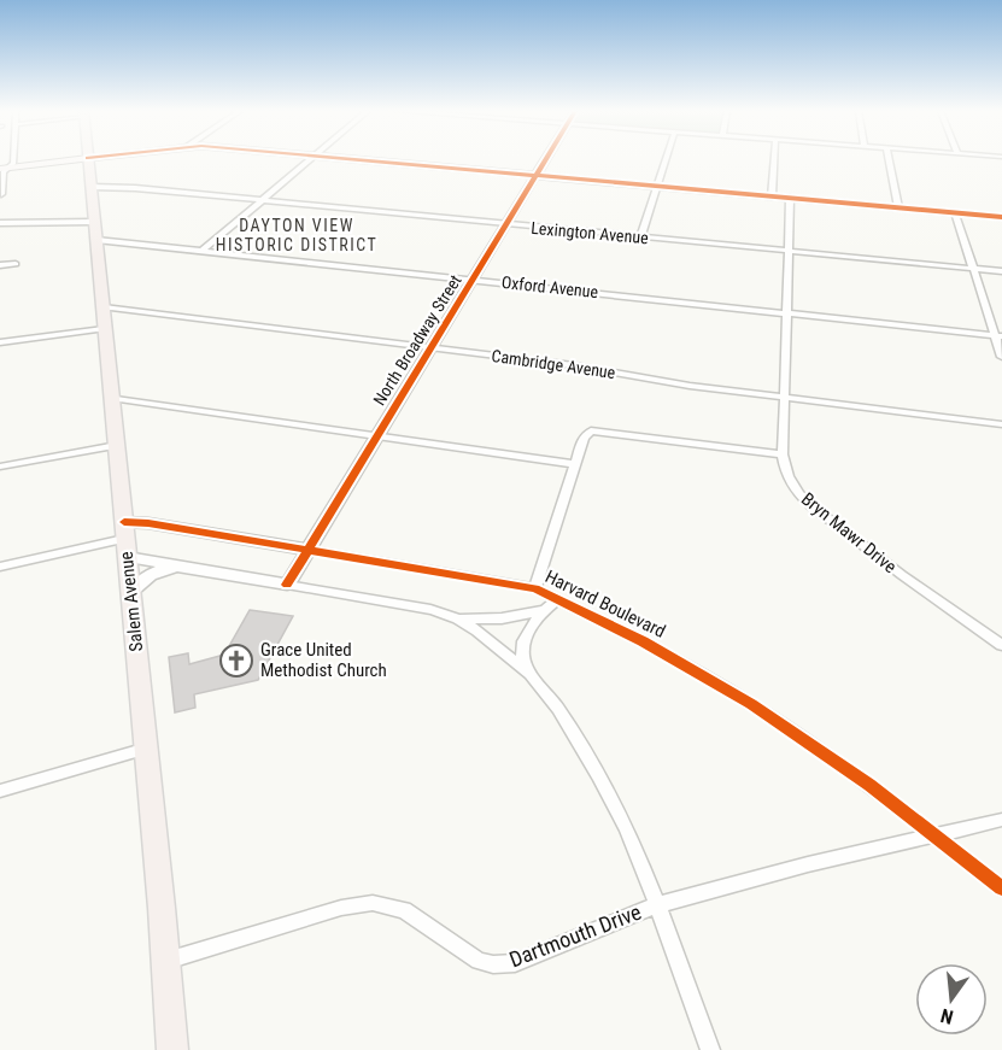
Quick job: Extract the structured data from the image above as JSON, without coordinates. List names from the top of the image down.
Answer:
{
  "streets": {
    "main road": ["Salem Avenue"],
    "street": [
      "Lexington Avenue",
      "Oxford Avenue",
      "North Broadway Street",
      "Cambridge Avenue",
      "Bryn Mawr Drive",
      "Harvard Boulevard",
      "Dartmouth Drive"
    ]
  },
  "crossings": [
    ["Lexington Avenue", "North Broadway Street"],
    ["Lexington Avenue", "Bryn Mawr Drive"],
    ["Lexington Avenue", "Salem Avenue"],
    ["Oxford Avenue", "North Broadway Street"],
    ["Oxford Avenue", "Bryn Mawr Drive"],
    ["Oxford Avenue", "Salem Avenue"],
    ["North Broadway Street", "Cambridge Avenue"],
    ["North Broadway Street", "Harvard Boulevard"],
    ["Cambridge Avenue", "Bryn Mawr Drive"],
    ["Cambridge Avenue", "Salem Avenue"],
    ["Salem Avenue", "Harvard Boulevard"],
    ["Salem Avenue", "Dartmouth Drive"],
    ["Harvard Boulevard", "Dartmouth Drive"]
  ],
  "districts": ["DAYTON VIEW HISTORIC DISTRICT"],
  "places": {
    "church": ["Grace United Methodist Church"]
  },
  "north": "bottom"
}
